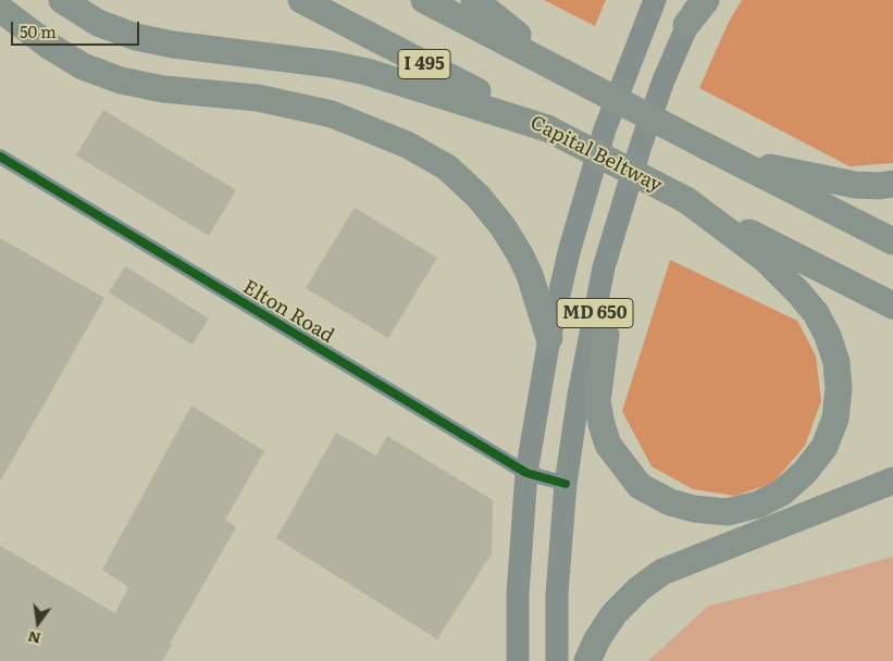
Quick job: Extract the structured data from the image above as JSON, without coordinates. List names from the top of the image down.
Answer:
{
  "streets": {
    "highway": ["I 495", "Capital Beltway"],
    "main road": ["MD 650"],
    "street": ["Elton Road"]
  },
  "crossings": [
    ["Elton Road", "MD 650"]
  ],
  "scale_bar": "50 m",
  "north": "bottom"
}
